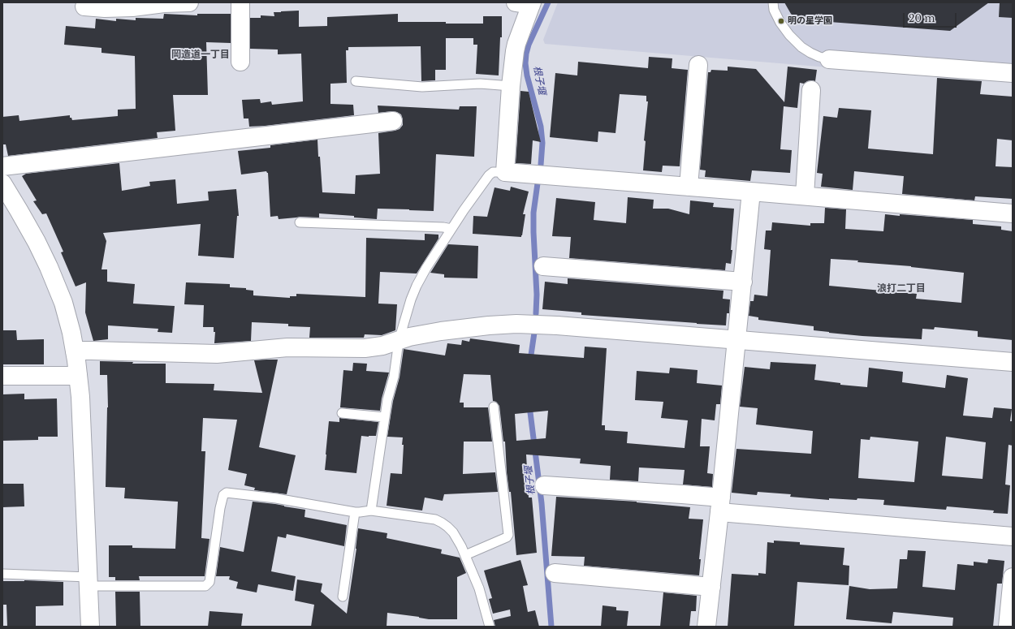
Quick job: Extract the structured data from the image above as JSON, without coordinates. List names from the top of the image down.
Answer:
{
  "districts": ["岡造道一丁目", "浪打二丁目"],
  "water": ["根子堰"],
  "places": ["明の星学園"],
  "scale_bar": "20 m"
}
